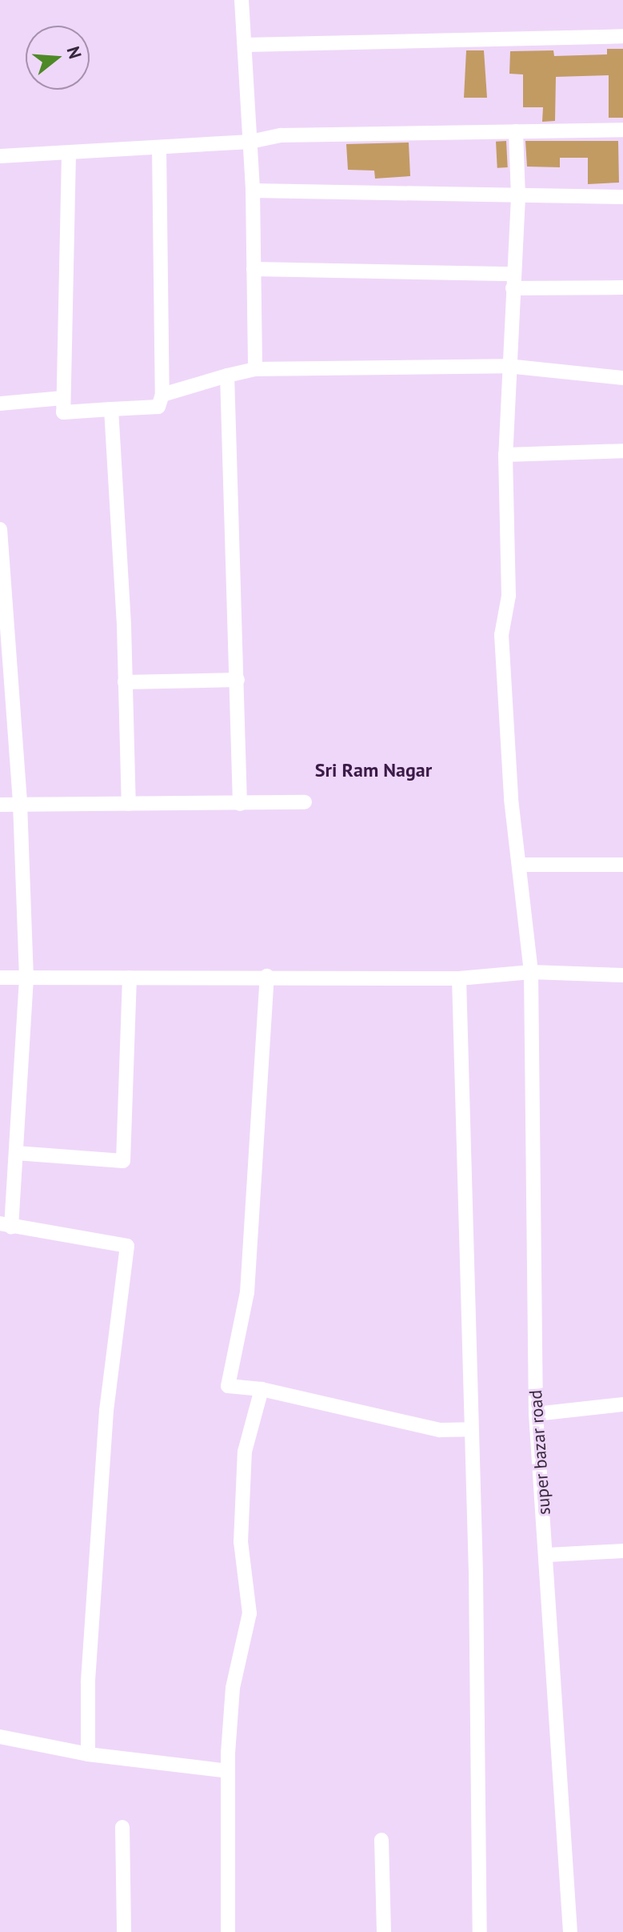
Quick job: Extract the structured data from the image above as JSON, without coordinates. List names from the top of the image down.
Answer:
{
  "streets": {
    "street": ["super bazar road"]
  },
  "districts": ["Sri Ram Nagar"],
  "north": "right"
}
